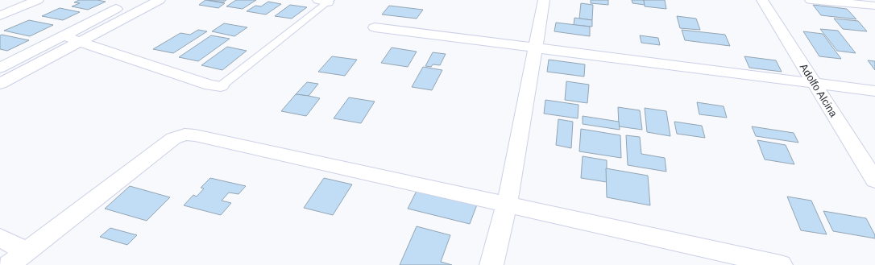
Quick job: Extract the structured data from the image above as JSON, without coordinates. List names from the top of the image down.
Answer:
{
  "streets": {
    "street": ["Adolfo Alcina"]
  }
}
